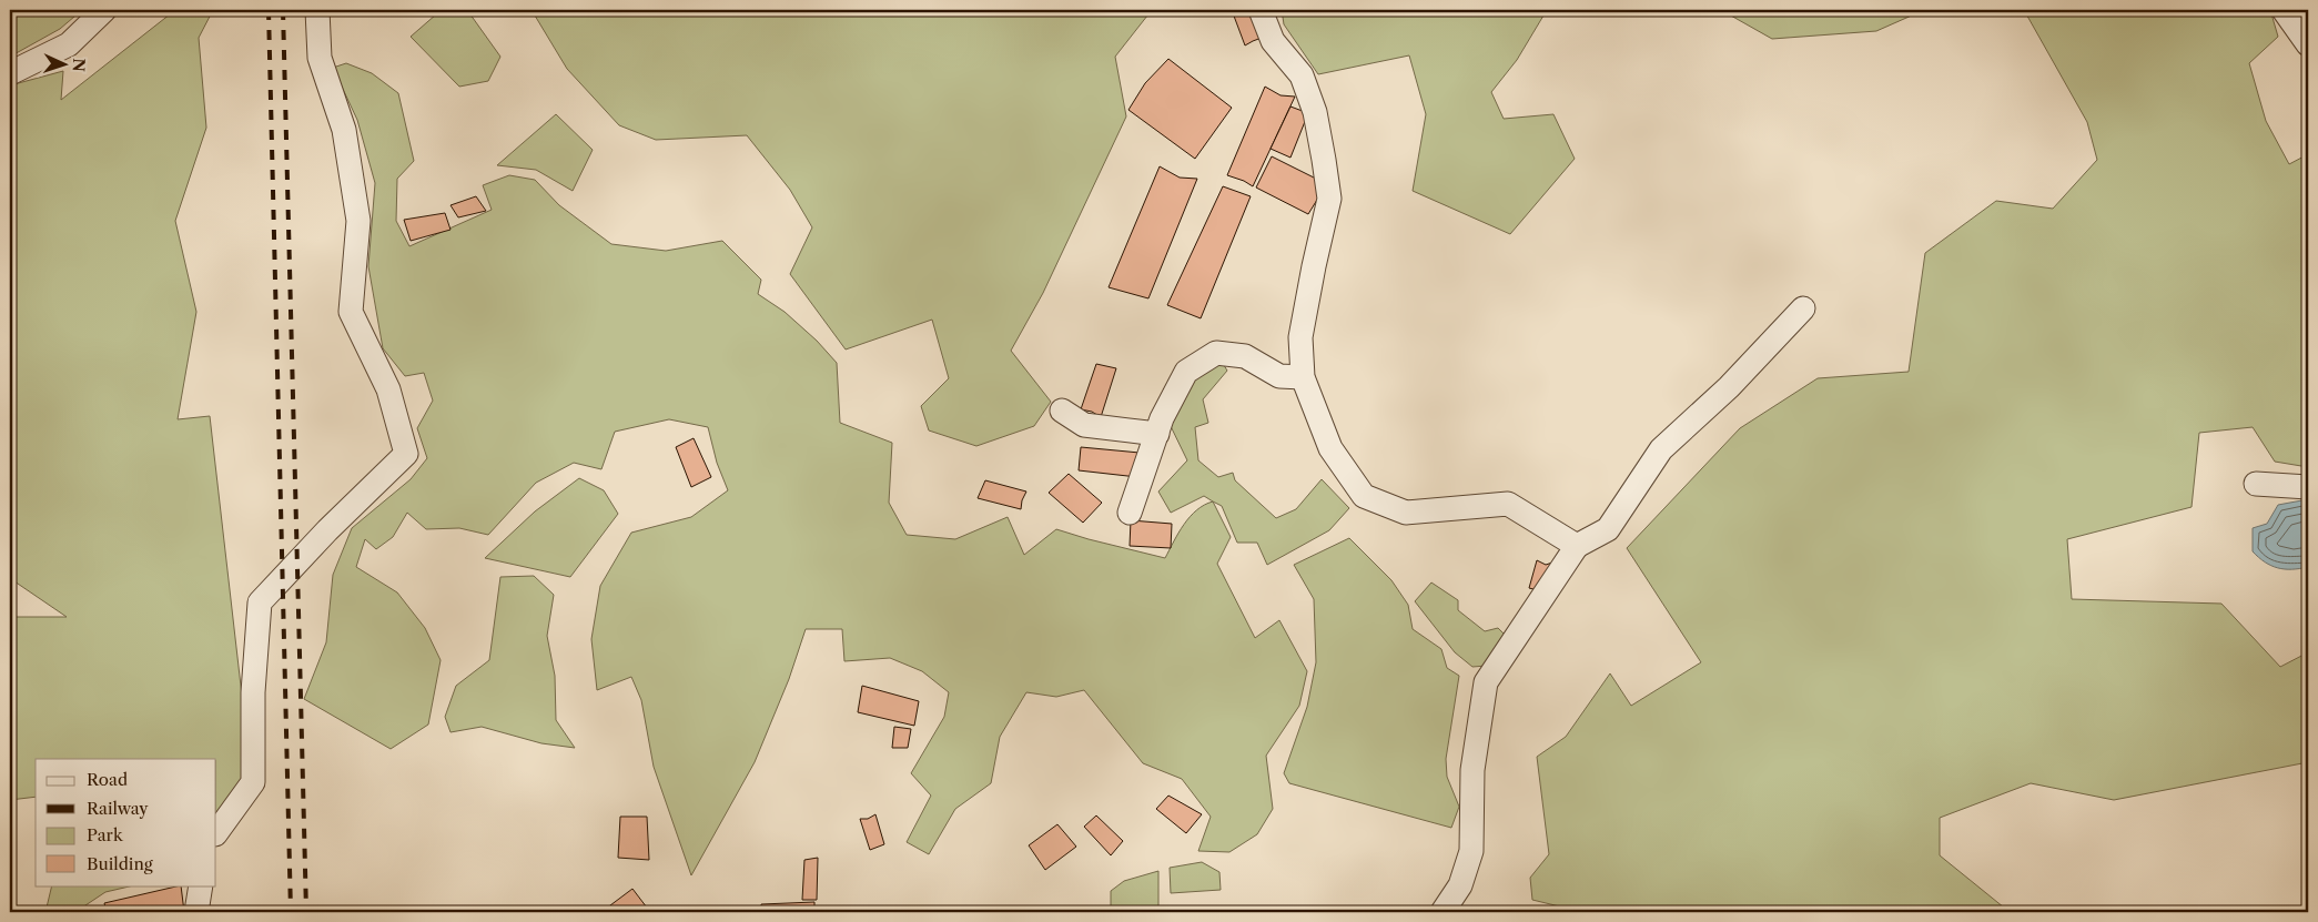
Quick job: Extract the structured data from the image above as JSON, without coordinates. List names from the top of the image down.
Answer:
{
  "legend": [
    "Road",
    "Railway",
    "Park",
    "Building"
  ],
  "north": "right"
}
